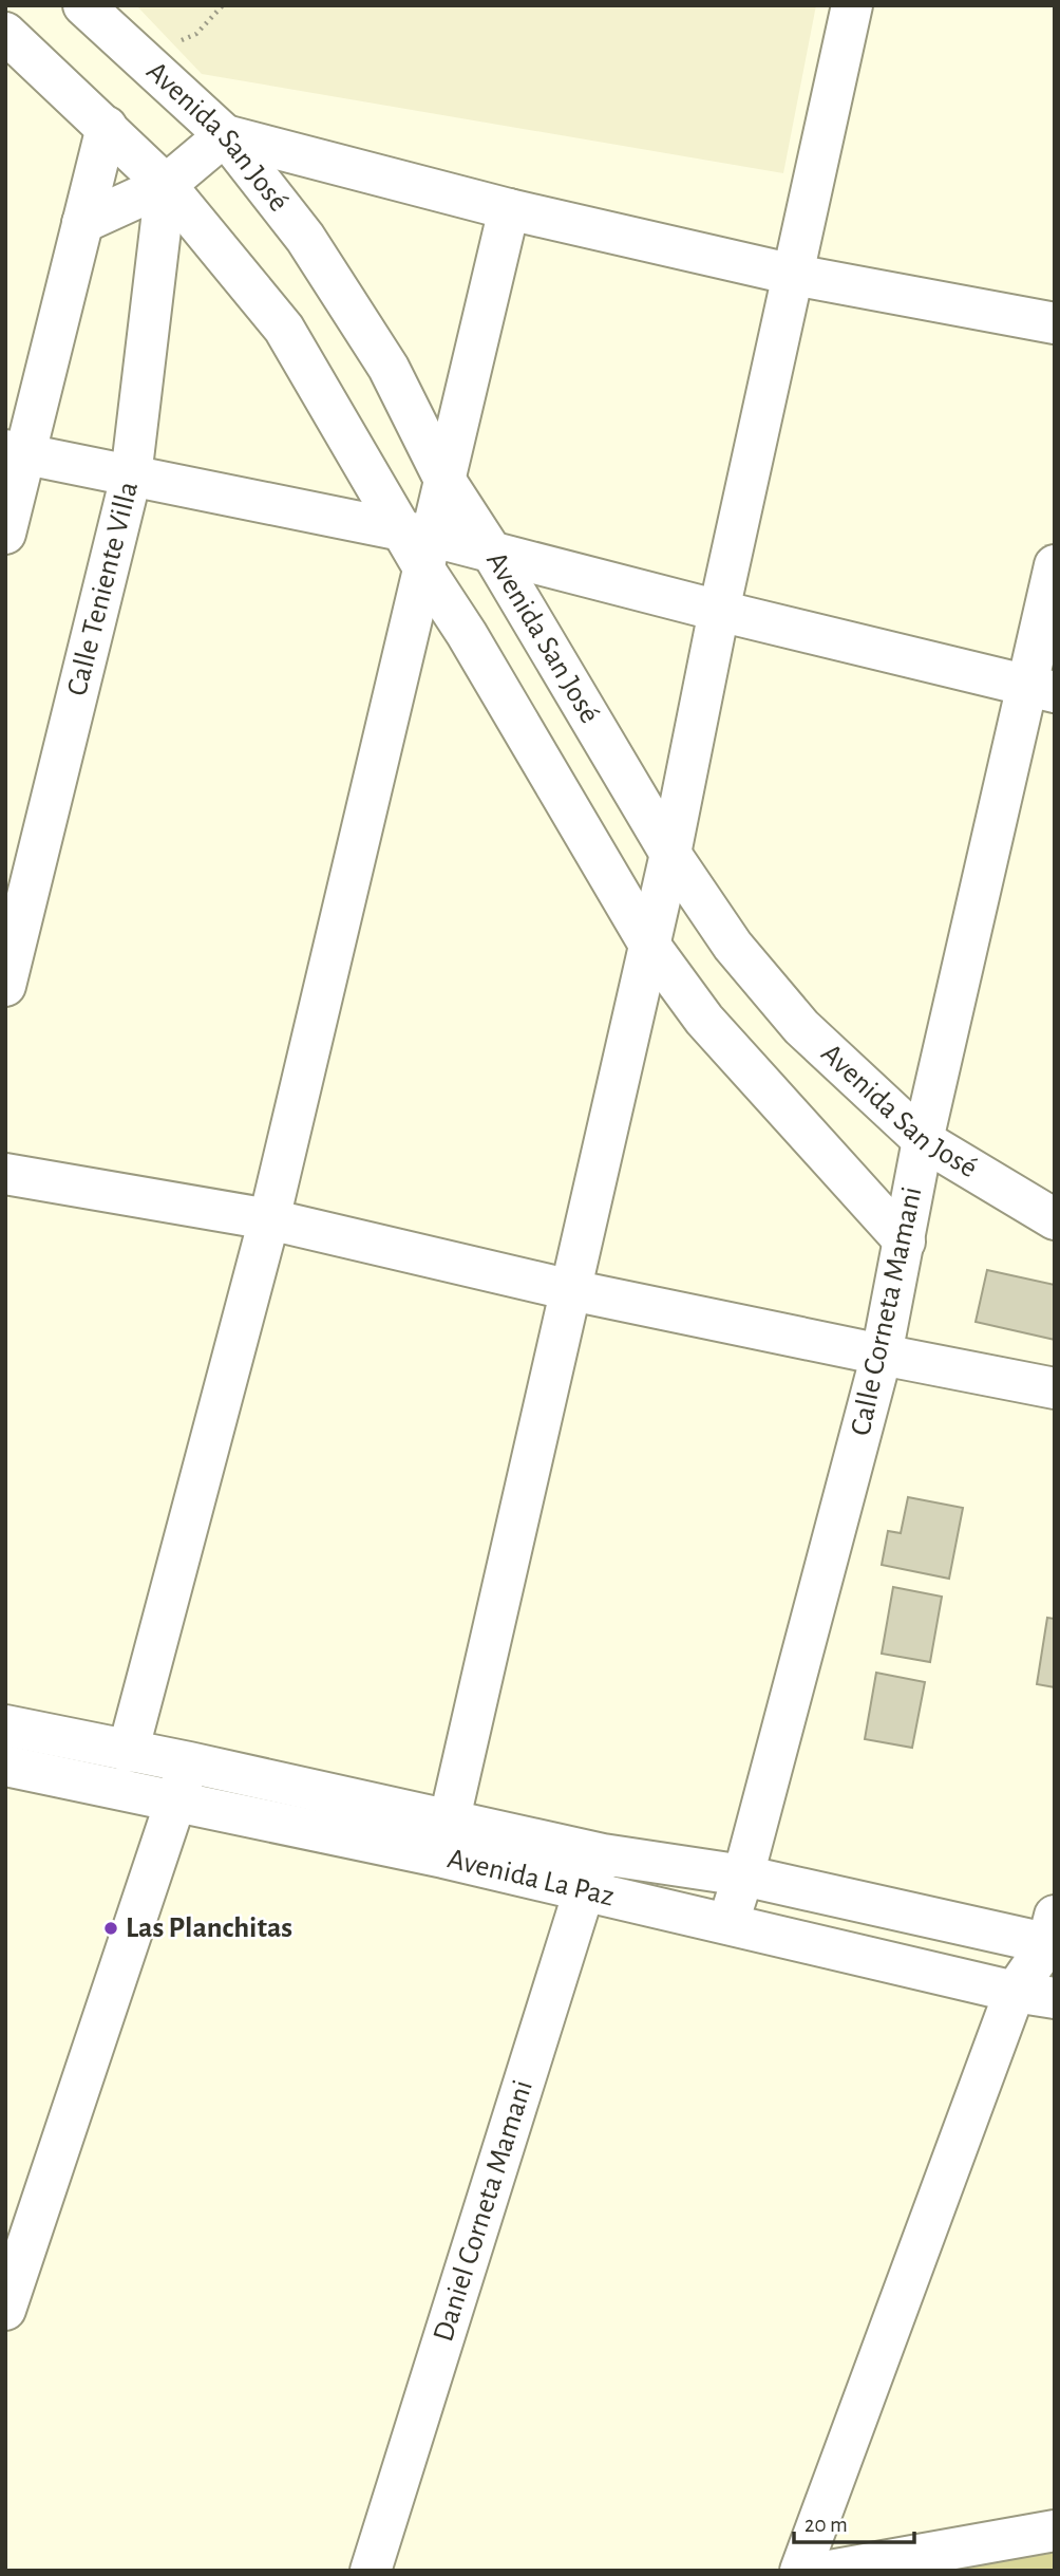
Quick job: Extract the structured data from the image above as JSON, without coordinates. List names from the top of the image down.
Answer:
{
  "streets": {
    "street": [
      "Avenida San José",
      "Calle Teniente Villa",
      "Calle Corneta Mamani",
      "Avenida La Paz",
      "Daniel Corneta Mamani"
    ]
  },
  "crossings": [
    ["Avenida San José", "Calle Corneta Mamani"],
    ["Calle Corneta Mamani", "Avenida La Paz"],
    ["Avenida La Paz", "Daniel Corneta Mamani"]
  ],
  "places": ["Las Planchitas"],
  "scale_bar": "20 m"
}
